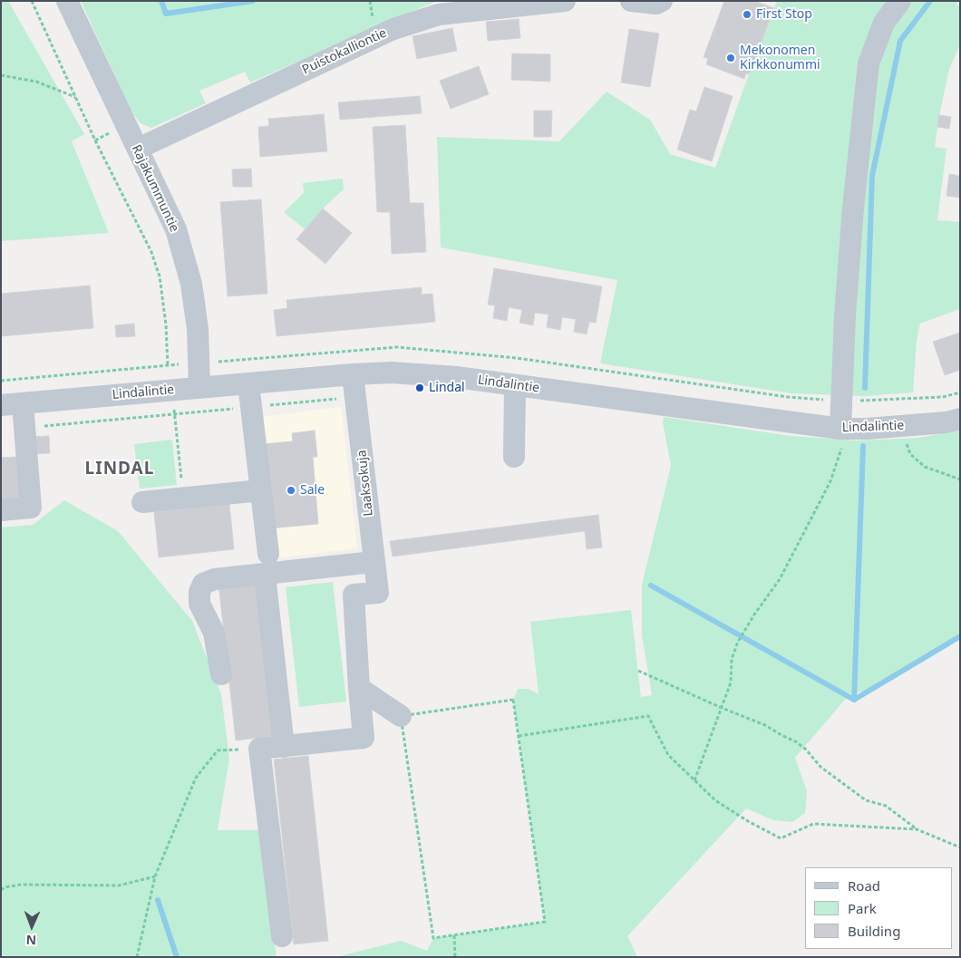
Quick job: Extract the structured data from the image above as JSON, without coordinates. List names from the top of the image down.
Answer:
{
  "streets": {
    "street": [
      "Puistokalliontie",
      "Rajakummuntie",
      "Lindalintie",
      "Laaksokuja"
    ]
  },
  "crossings": [
    ["Puistokalliontie", "Rajakummuntie"],
    ["Rajakummuntie", "Lindalintie"],
    ["Lindalintie", "Laaksokuja"]
  ],
  "districts": ["LINDAL"],
  "places": [
    "First Stop",
    "Mekonomen Kirkkonummi",
    "Lindal",
    "Sale"
  ],
  "legend": ["Road", "Park", "Building"],
  "north": "bottom"
}
